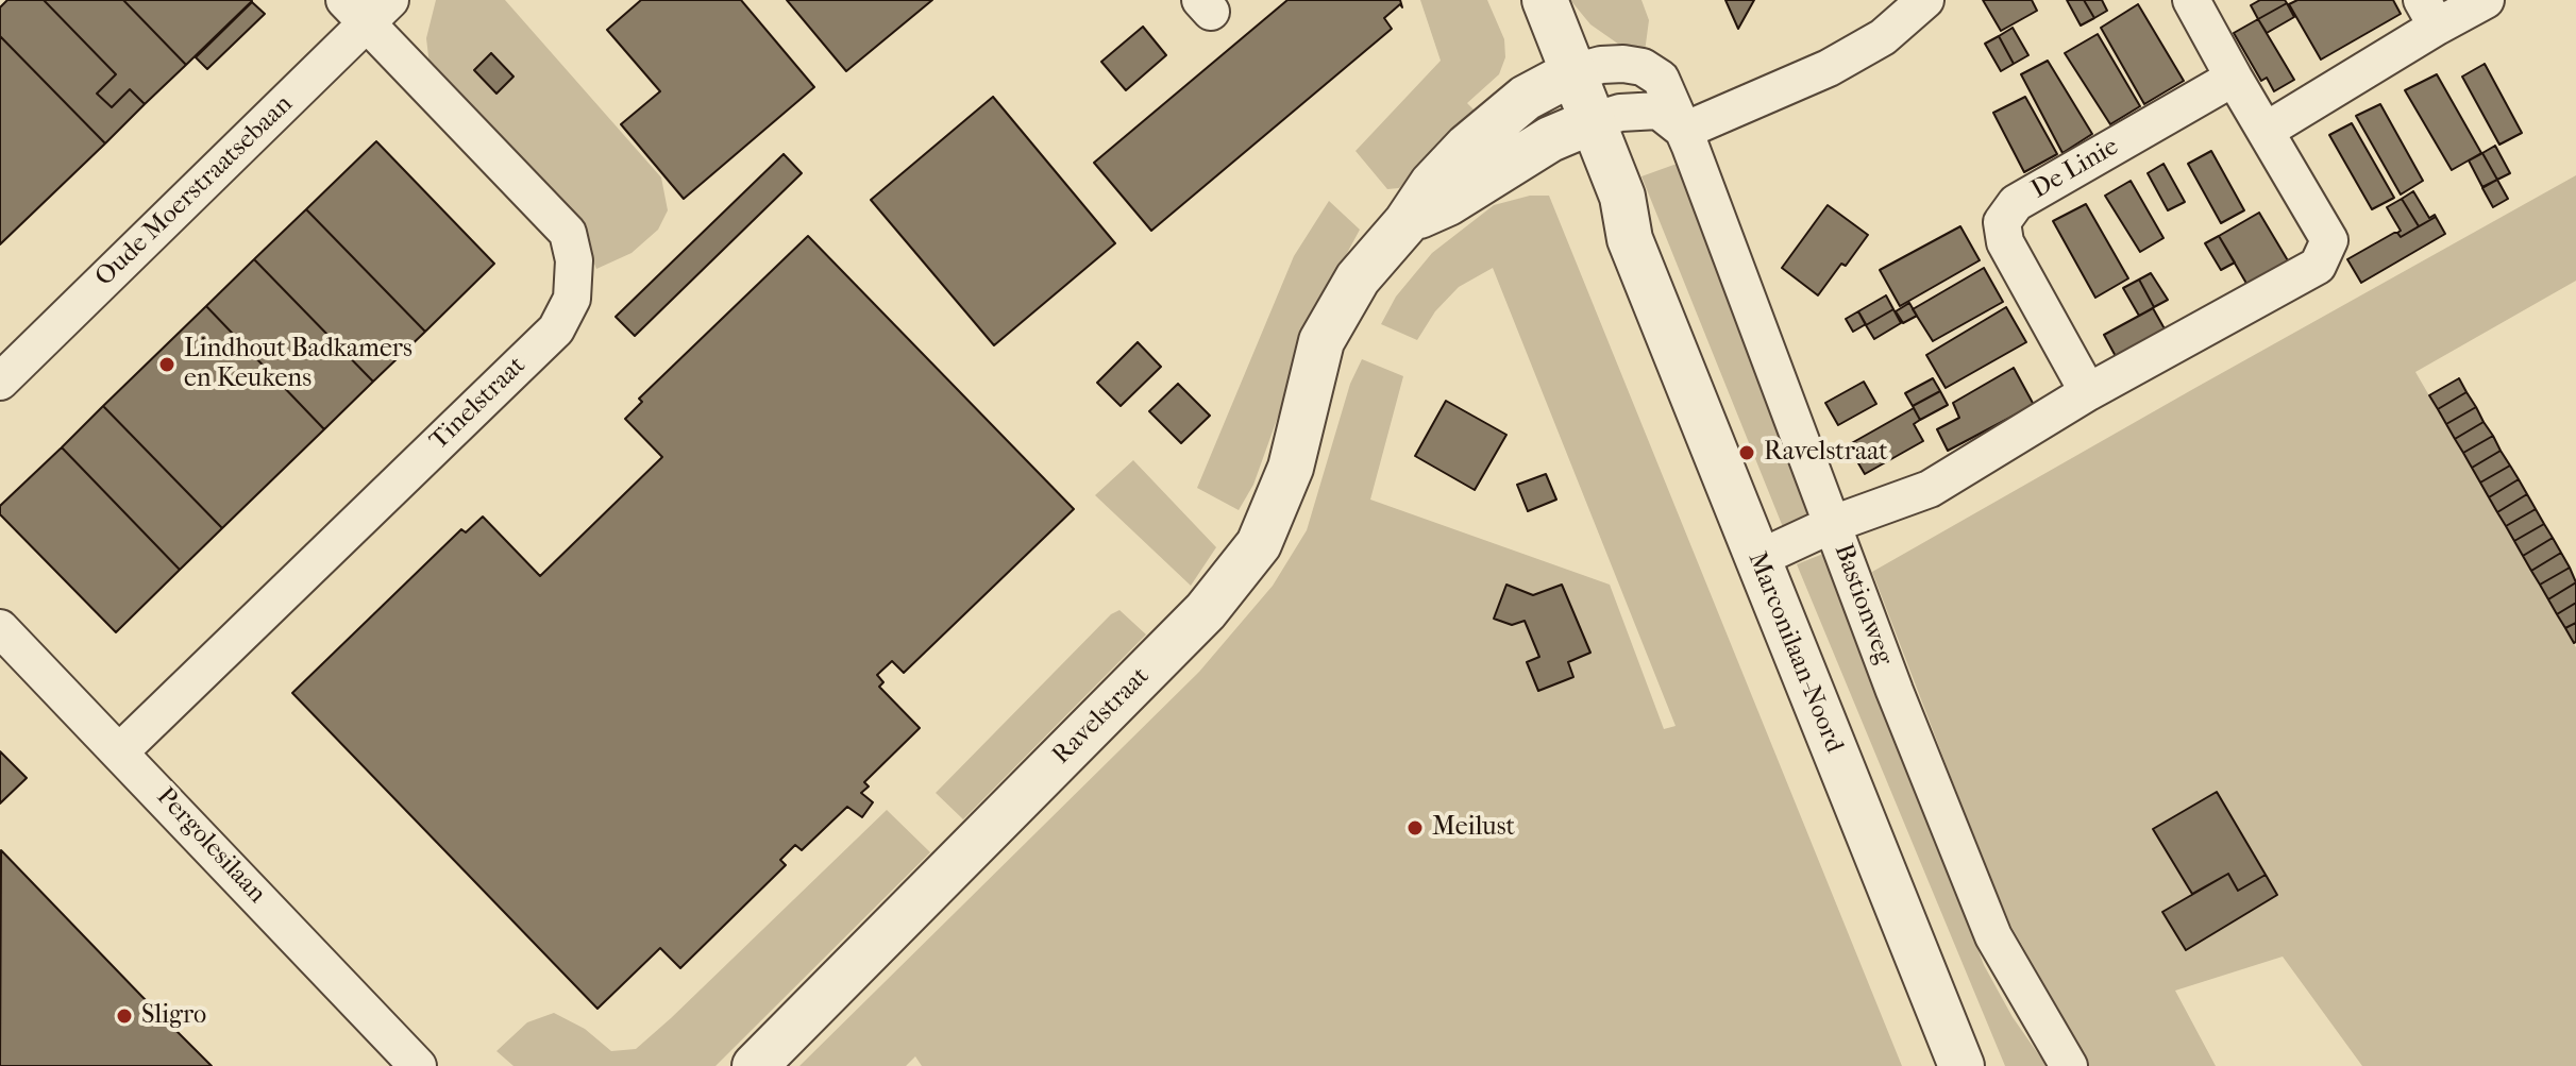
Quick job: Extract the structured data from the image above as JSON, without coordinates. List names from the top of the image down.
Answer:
{
  "streets": {
    "street": [
      "De Linie",
      "Oude Moerstraatsebaan",
      "Tinelstraat",
      "Bastionweg",
      "Marconilaan-Noord",
      "Ravelstraat",
      "Pergolesilaan"
    ]
  },
  "crossings": [
    ["Oude Moerstraatsebaan", "Tinelstraat"],
    ["Tinelstraat", "Pergolesilaan"],
    ["Bastionweg", "Marconilaan-Noord"],
    ["Bastionweg", "Ravelstraat"],
    ["Marconilaan-Noord", "Ravelstraat"]
  ],
  "places": [
    "Lindhout Badkamers en Keukens",
    "Ravelstraat",
    "Meilust",
    "Sligro"
  ]
}
